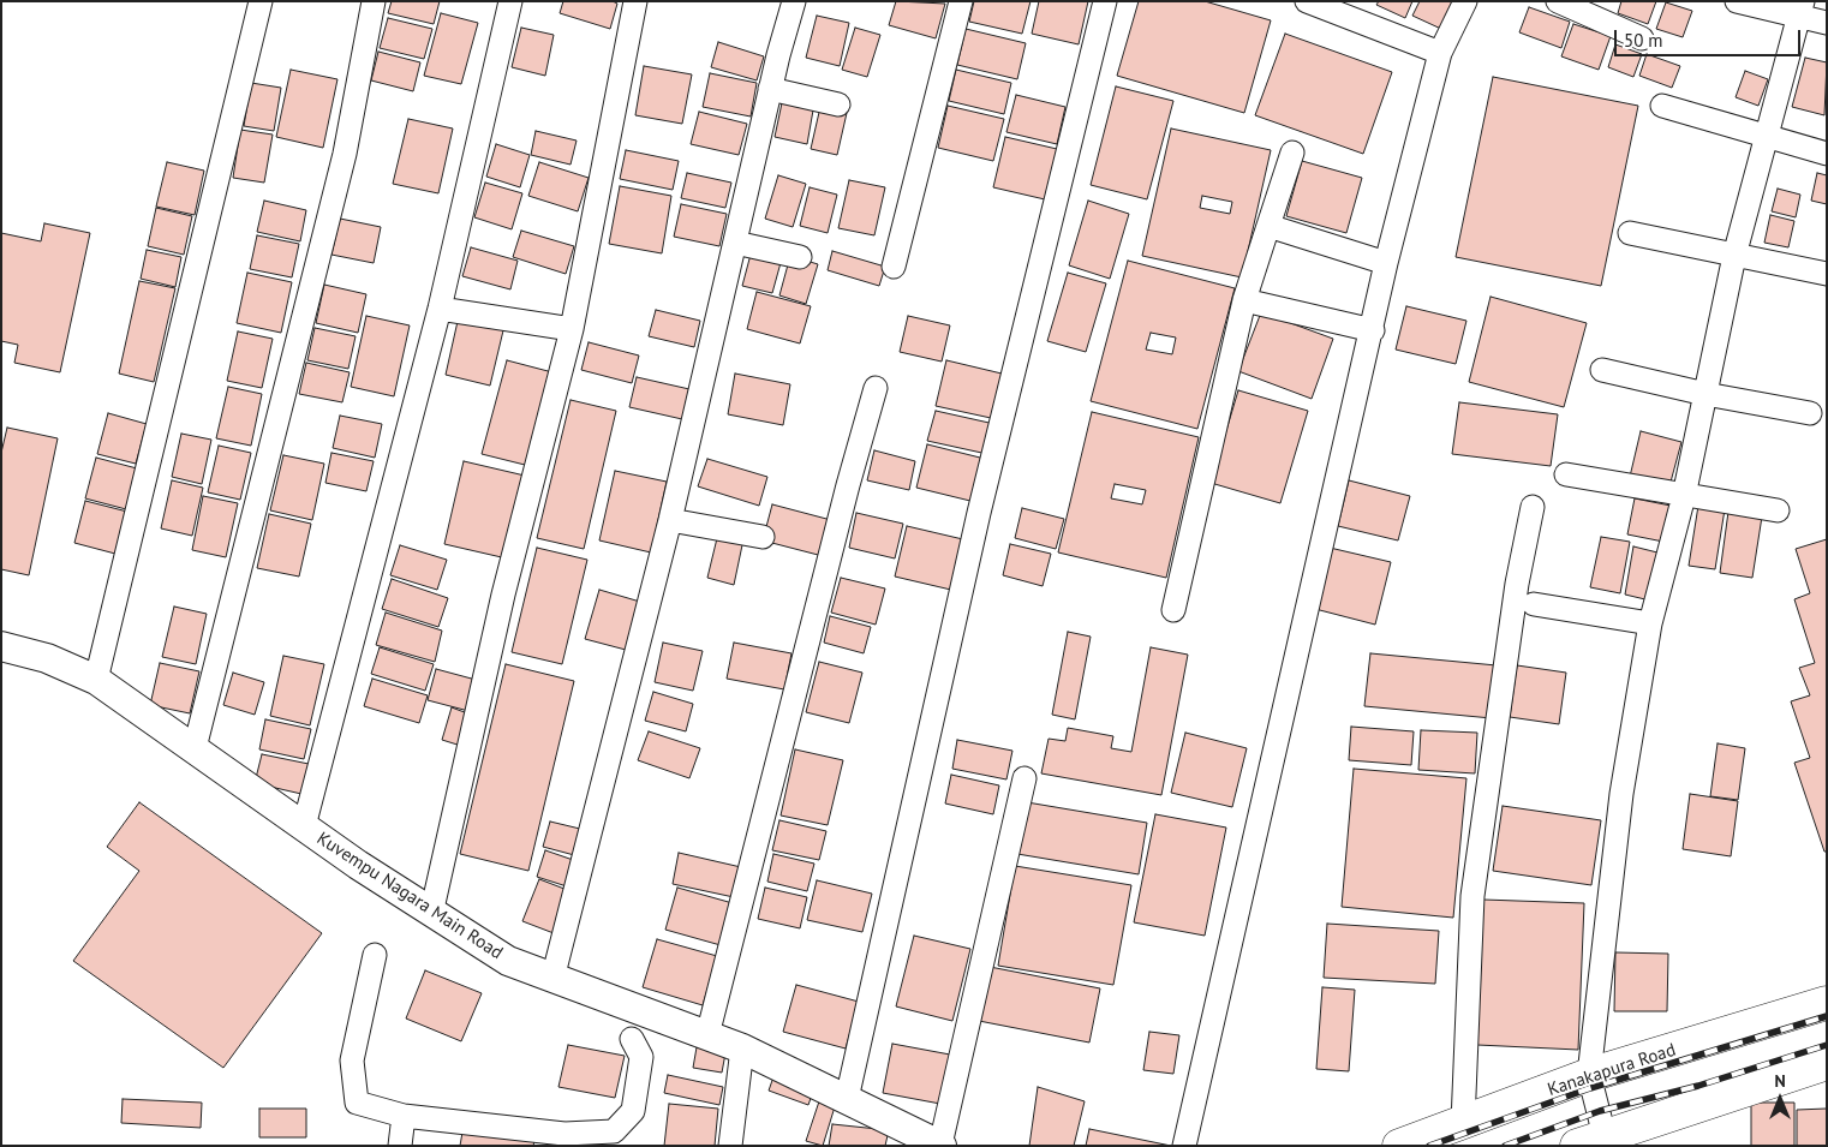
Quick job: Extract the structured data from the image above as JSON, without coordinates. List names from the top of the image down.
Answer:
{
  "streets": {
    "highway": ["Kanakapura Road"],
    "street": ["Kuvempu Nagara Main Road"]
  },
  "scale_bar": "50 m",
  "north": "top"
}
